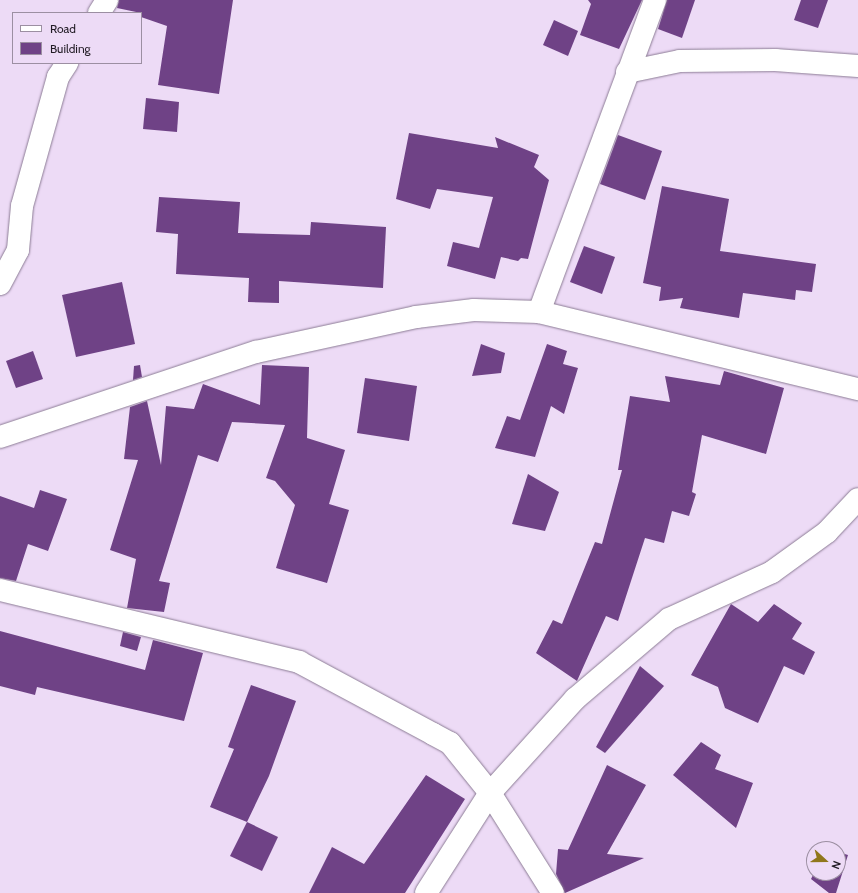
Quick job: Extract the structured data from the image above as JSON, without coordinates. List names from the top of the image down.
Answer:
{
  "legend": ["Road", "Building"],
  "north": "right"
}
